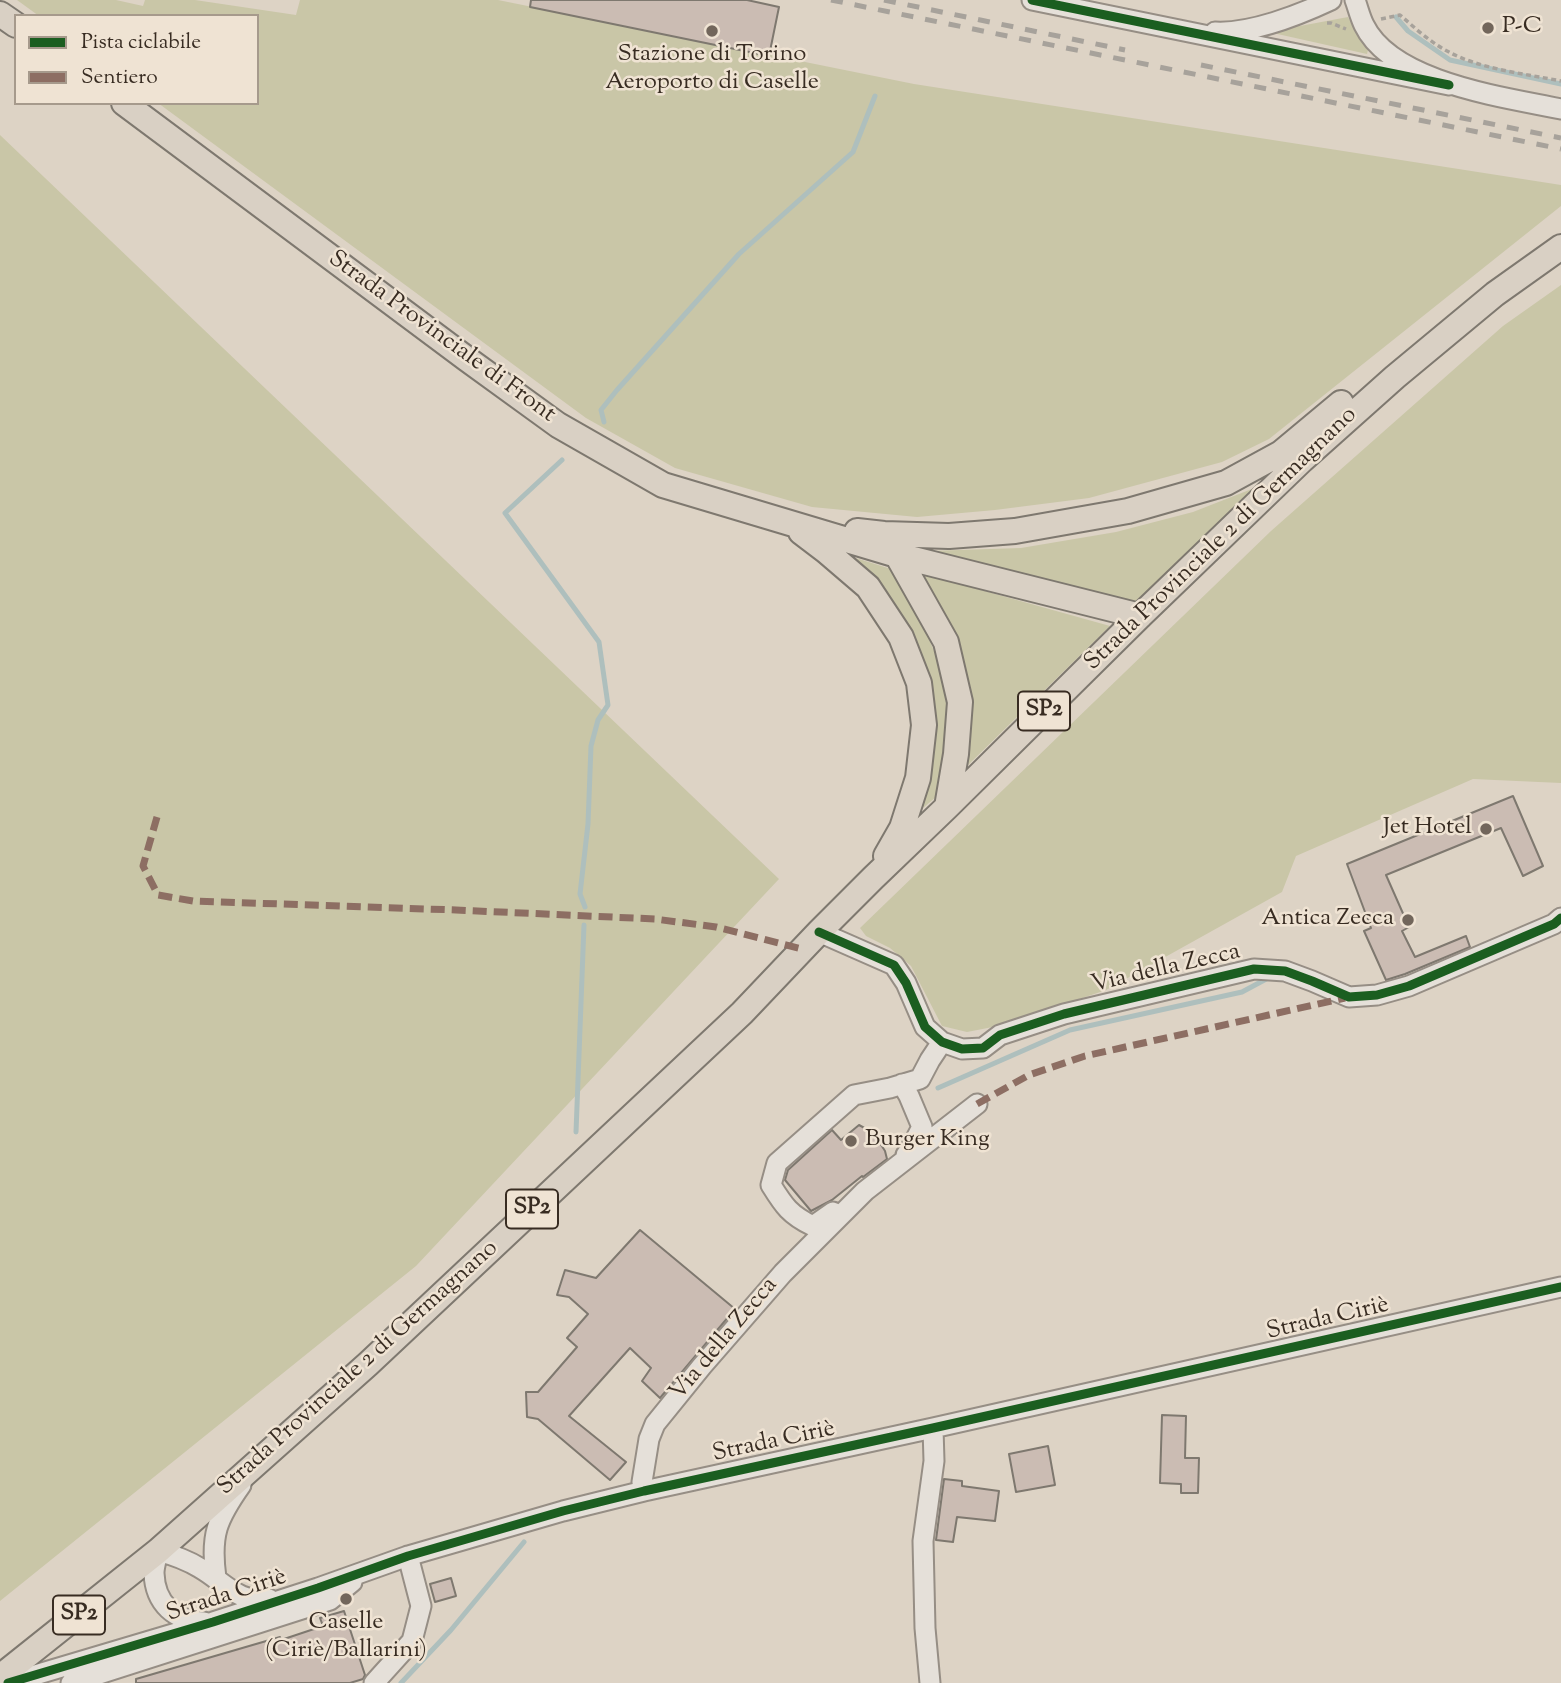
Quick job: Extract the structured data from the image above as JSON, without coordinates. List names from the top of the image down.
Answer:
{
  "streets": {
    "main road": ["Strada Provinciale di Front", "Strada Provinciale 2 di Germagnano", "SP2"],
    "street": ["Via della Zecca", "Strada Ciriè"]
  },
  "crossings": [
    ["Strada Provinciale 2 di Germagnano", "SP2"],
    ["Via della Zecca", "Strada Ciriè"]
  ],
  "places": [
    "P-C",
    "Stazione di Torino Aeroporto di Caselle",
    "Jet Hotel",
    "Antica Zecca",
    "Burger King",
    "Caselle (Ciriè/Ballarini)"
  ],
  "legend": ["Pista ciclabile", "Sentiero"]
}
